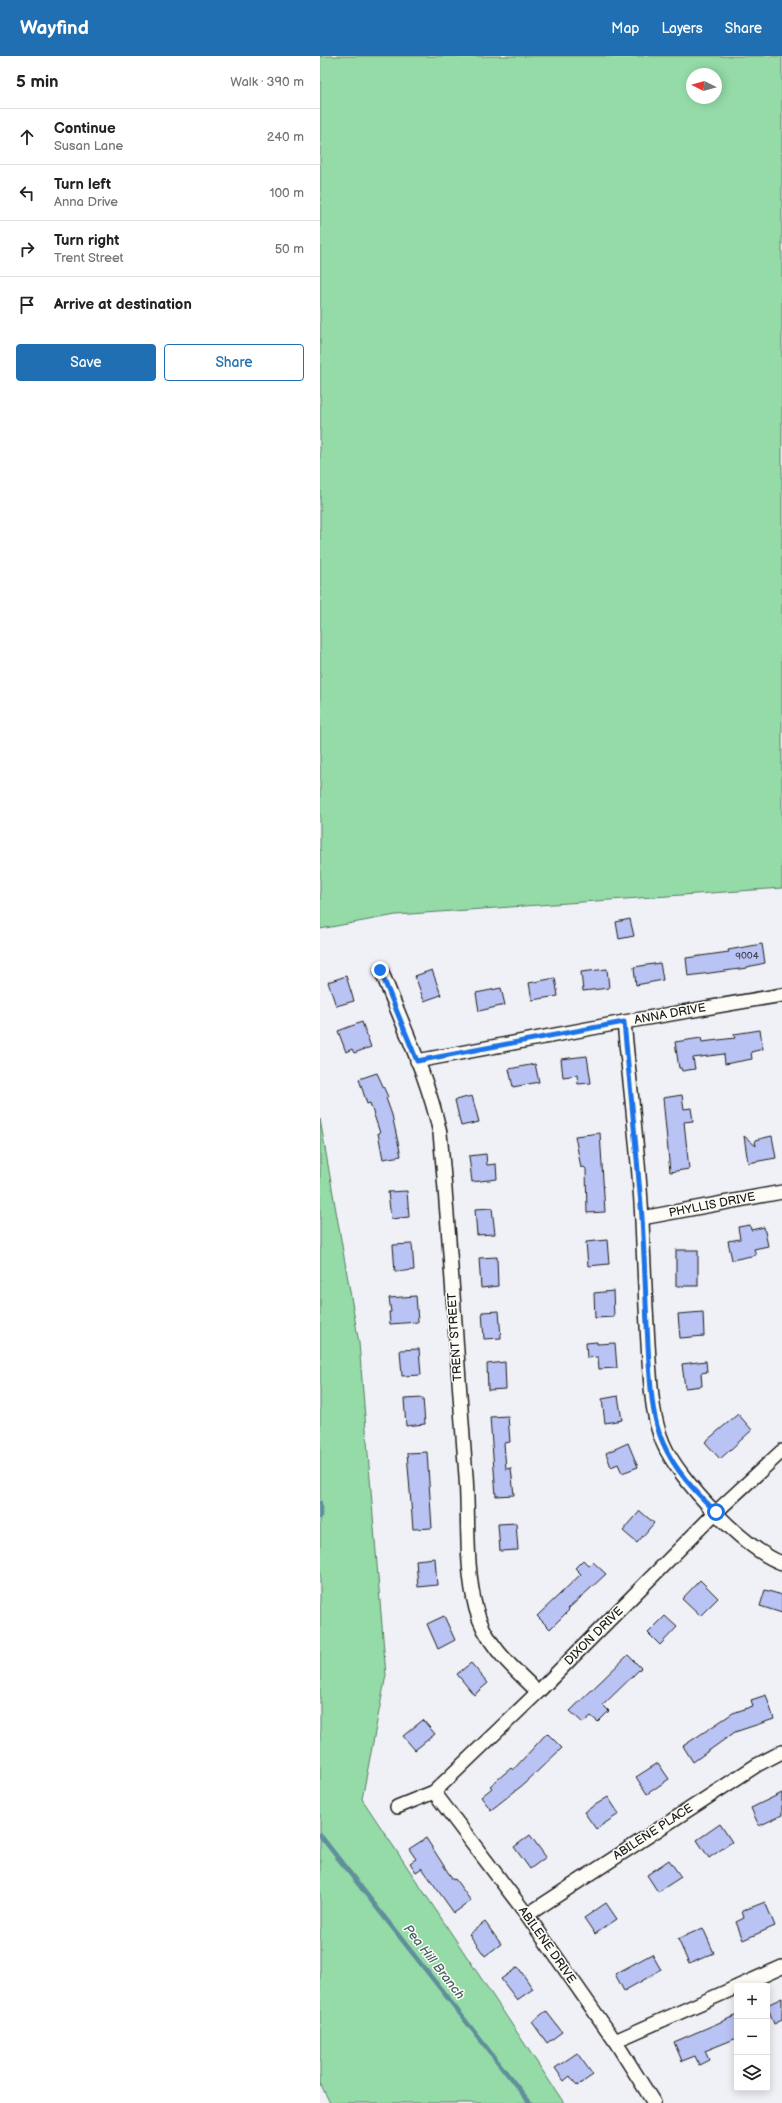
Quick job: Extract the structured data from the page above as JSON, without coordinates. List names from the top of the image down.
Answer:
{
  "streets": {
    "street": [
      "ANNA DRIVE",
      "PHYLLIS DRIVE",
      "TRENT STREET",
      "DIXON DRIVE",
      "ABILENE PLACE",
      "ABILENE DRIVE"
    ]
  },
  "crossings": [
    ["ANNA DRIVE", "TRENT STREET"],
    ["TRENT STREET", "DIXON DRIVE"],
    ["DIXON DRIVE", "ABILENE DRIVE"],
    ["ABILENE PLACE", "ABILENE DRIVE"]
  ],
  "water": ["Pea Hill Branch"],
  "house_numbers": ["9004"],
  "north": "left",
  "page": {
    "header": "Wayfind",
    "nav": ["Map", "Layers", "Share"],
    "heading": ["5 min", "Walk · 390 m"],
    "list": [
      ["Continue", "Susan Lane", "240 m"],
      ["Turn left", "Anna Drive", "100 m"],
      ["Turn right", "Trent Street", "50 m"],
      "Arrive at destination"
    ],
    "buttons": ["Save", "Share"],
    "map_buttons": ["+", "−"]
  }
}
